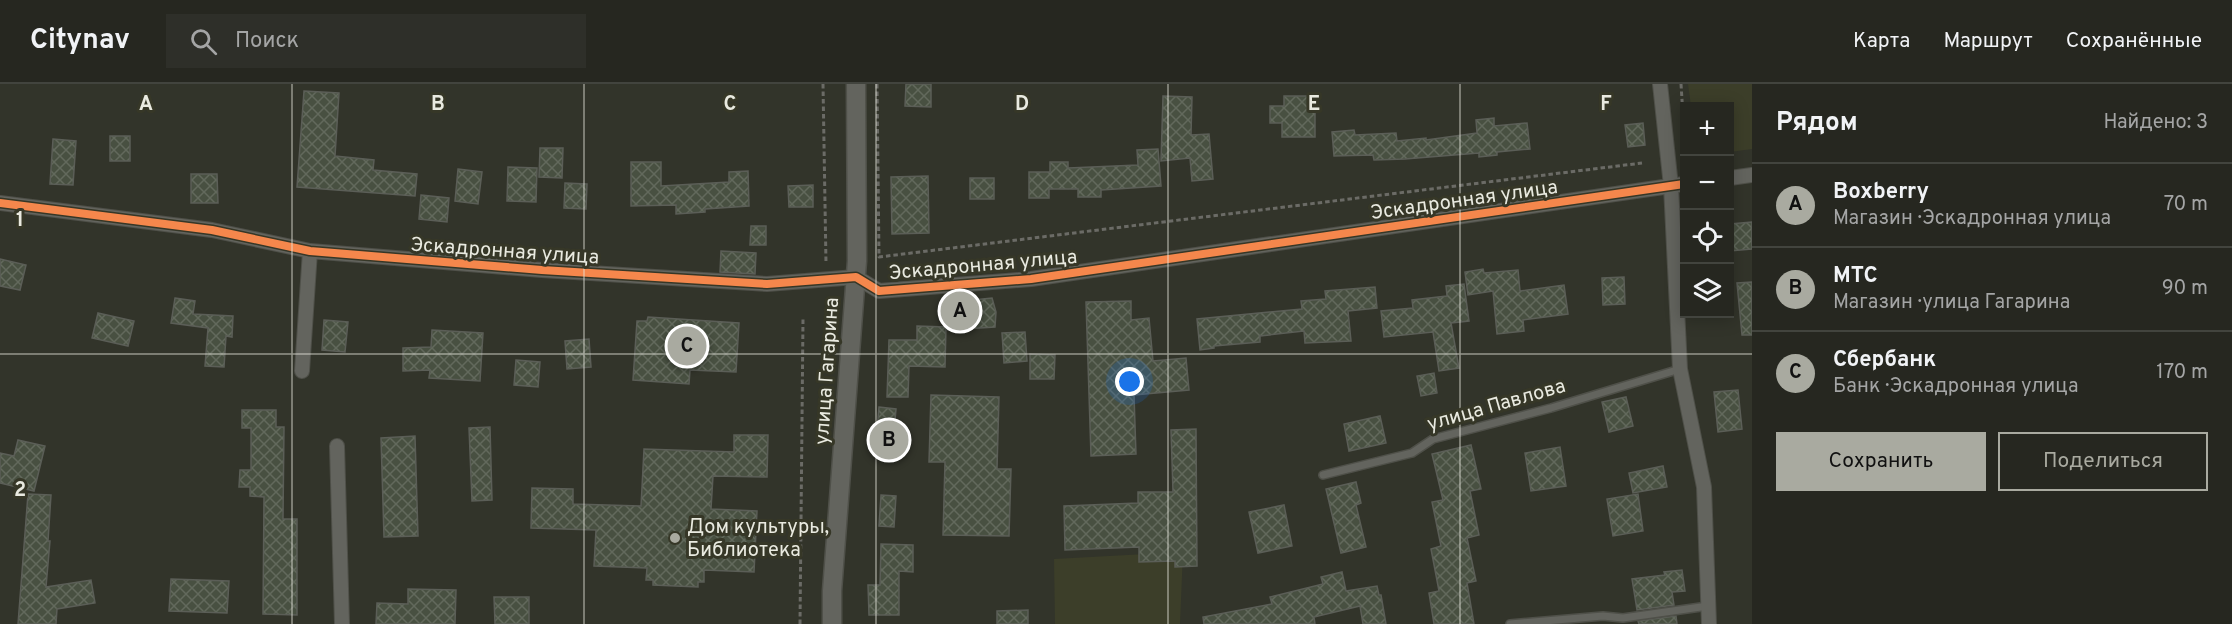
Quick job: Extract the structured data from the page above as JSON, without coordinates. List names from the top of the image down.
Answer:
{
  "streets": {
    "street": ["Эскадронная улица", "улица Гагарина"],
    "lane": ["улица Павлова"]
  },
  "crossings": [
    ["Эскадронная улица", "улица Гагарина"]
  ],
  "places": ["Дом культуры, Библиотека"],
  "page": {
    "header": "Citynav",
    "search": "Поиск",
    "nav": ["Карта", "Маршрут", "Сохранённые"],
    "heading": ["Рядом", "Найдено: 3"],
    "map_buttons": ["+", "−"],
    "list": [
      {
        "mark": "A",
        "name": "Boxberry",
        "note": "Магазин · Эскадронная улица",
        "value": "70 m"
      },
      {
        "mark": "B",
        "name": "МТС",
        "note": "Магазин · улица Гагарина",
        "value": "90 m"
      },
      {
        "mark": "C",
        "name": "Сбербанк",
        "note": "Банк · Эскадронная улица",
        "value": "170 m"
      }
    ],
    "pins": ["A", "C", "B"],
    "buttons": ["Сохранить", "Поделиться"]
  },
  "grid": {
    "columns": [
      "A",
      "B",
      "C",
      "D",
      "E",
      "F"
    ],
    "rows": ["1", "2"]
  }
}
